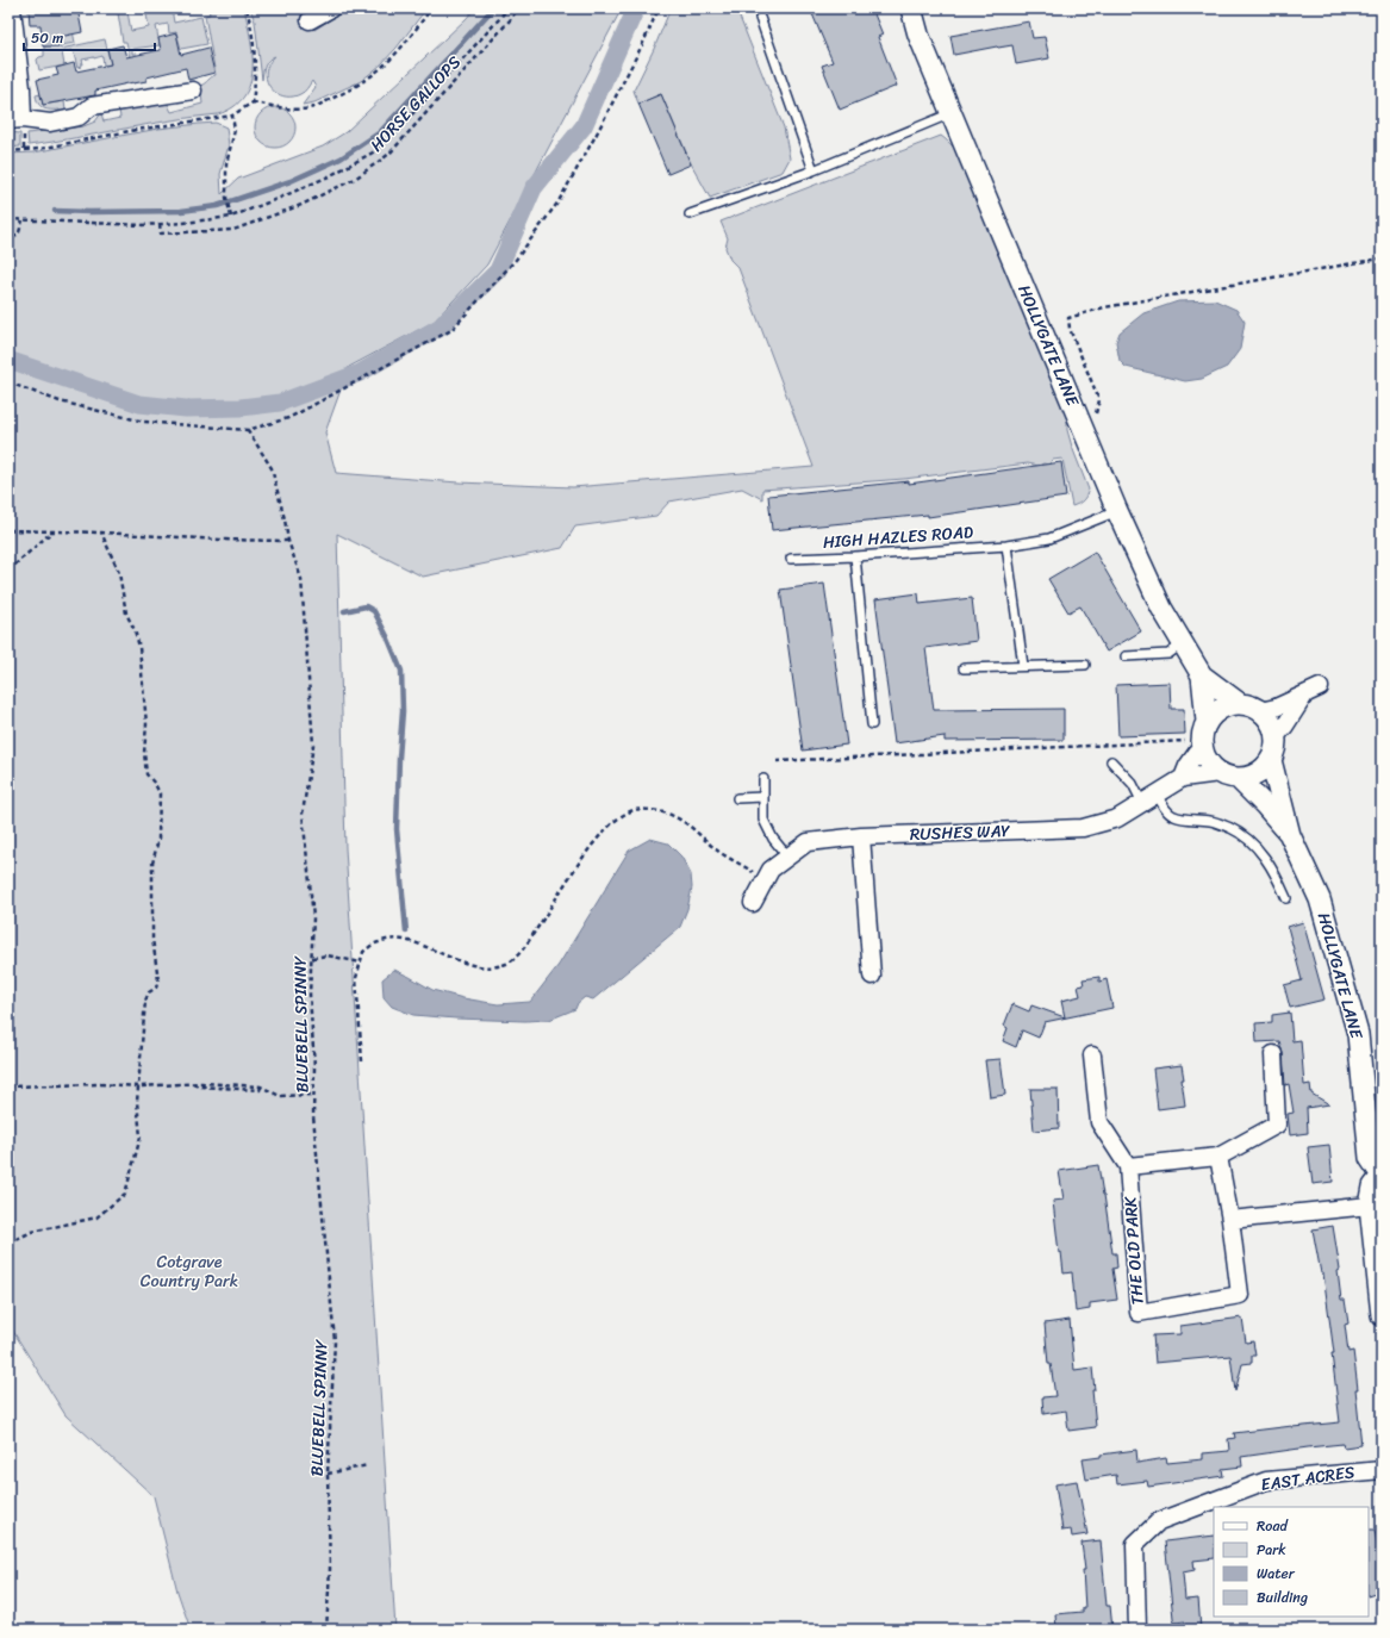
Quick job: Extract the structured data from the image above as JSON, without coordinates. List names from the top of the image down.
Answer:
{
  "streets": {
    "street": [
      "HOLLYGATE LANE",
      "RUSHES WAY",
      "THE OLD PARK",
      "EAST ACRES"
    ],
    "lane": ["HIGH HAZLES ROAD"],
    "path": ["HORSE GALLOPS", "BLUEBELL SPINNY"]
  },
  "crossings": [
    ["HOLLYGATE LANE", "HIGH HAZLES ROAD"]
  ],
  "parks": ["Cotgrave Country Park"],
  "legend": [
    "Road",
    "Park",
    "Water",
    "Building"
  ],
  "scale_bar": "50 m"
}
